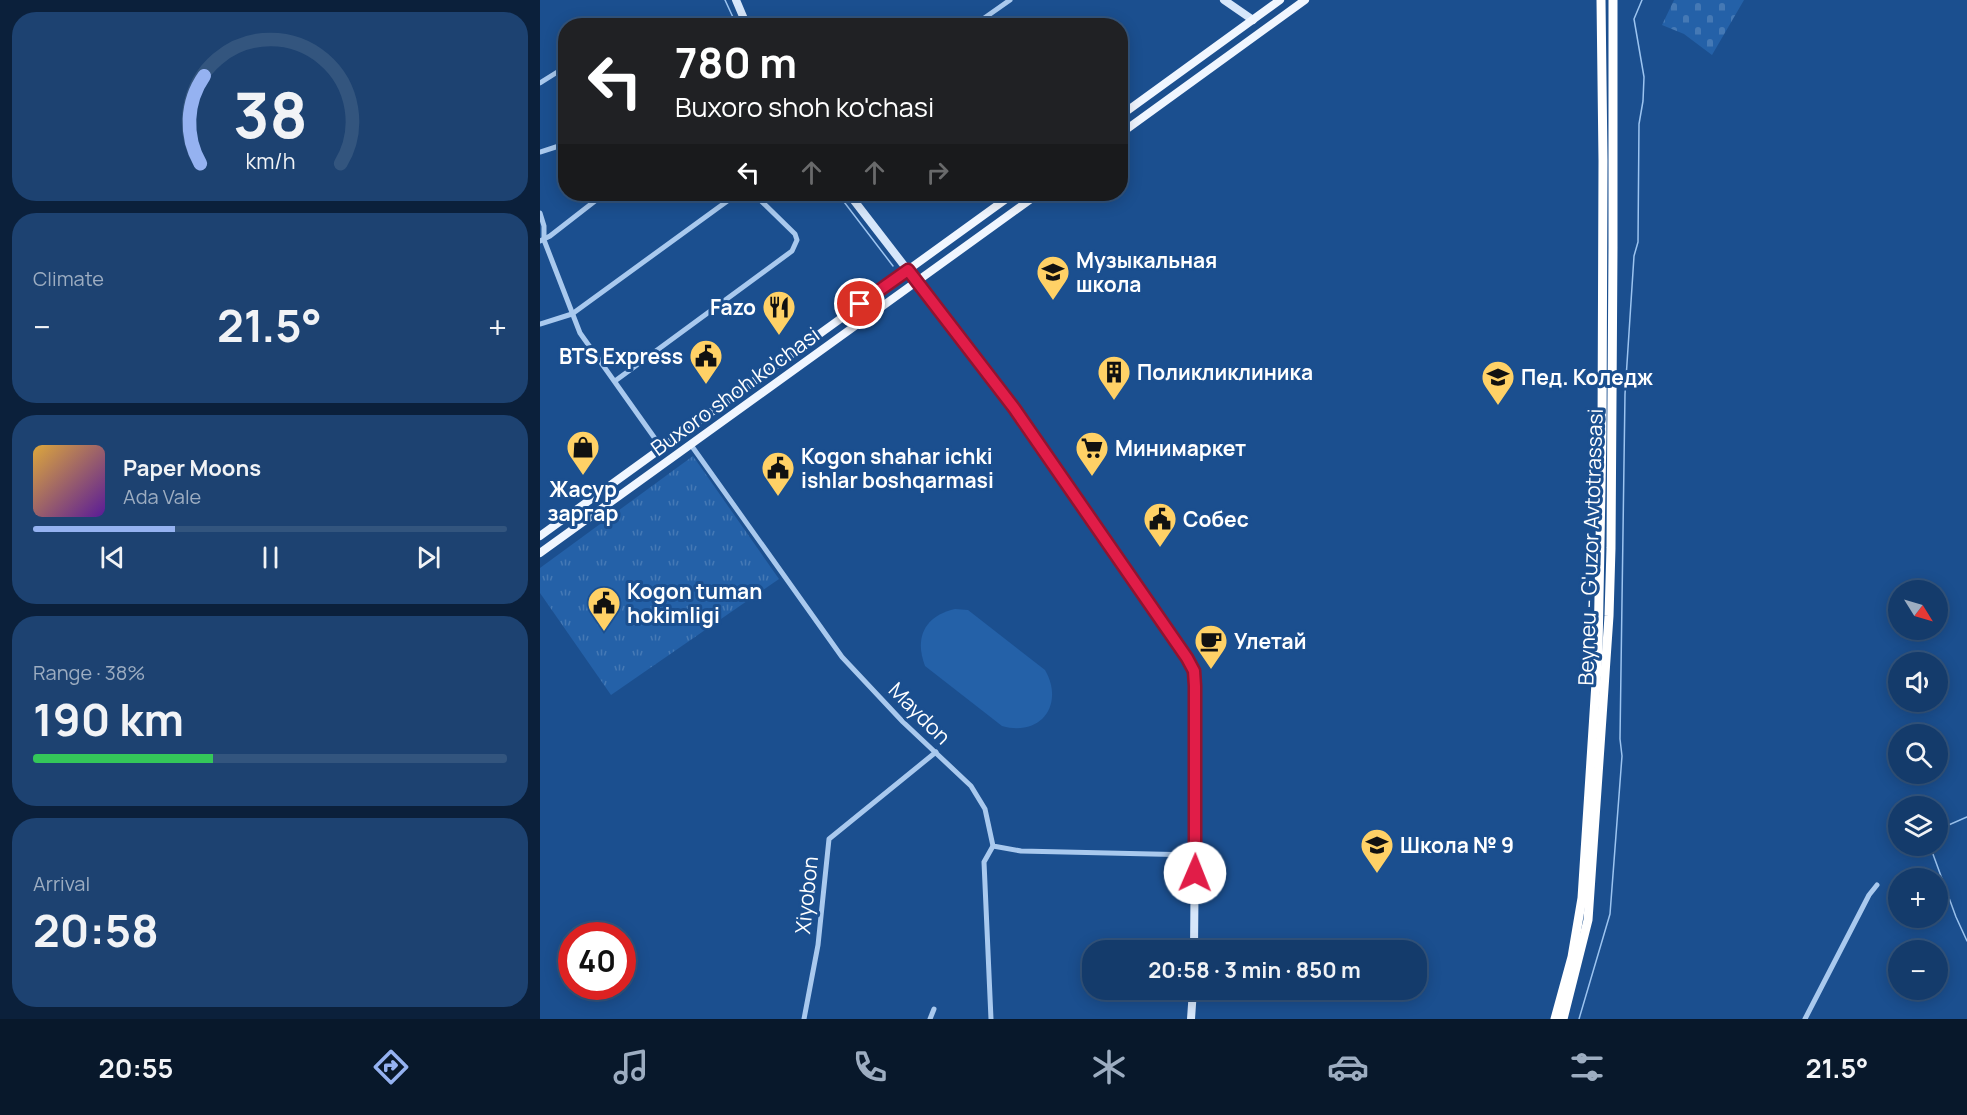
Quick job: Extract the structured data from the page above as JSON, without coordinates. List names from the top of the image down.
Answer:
{
  "streets": {
    "highway": ["Beyneu - G'uzor Avtotrassasi"],
    "main road": ["Buxoro shoh ko'chasi"],
    "street": ["Maydon", "Xiyobon"]
  },
  "crossings": [
    ["Buxoro shoh ko'chasi", "Maydon"],
    ["Maydon", "Xiyobon"]
  ],
  "places": {
    "school or university": ["Музыкальная школа", "Пед. Коледж", "Школа № 9"],
    "restaurant": ["Fazo"],
    "public building": [
      "BTS Express",
      "Kogon shahar ichki ishlar boshqarmasi",
      "Собеc",
      "Kogon tuman hokimligi"
    ],
    "building": ["Поликликлиника"],
    "shop": ["Жасур заргар"],
    "supermarket": ["Минимаркет"],
    "cafe": ["Улетай"]
  },
  "north": "bottom right",
  "page": {
    "turn": ["780 m", "Buxoro shoh ko'chasi"],
    "tile": [
      "Climate",
      ["Range · 38%", "190 km"],
      ["Arrival", "20:58"]
    ],
    "heat": ["−", "21.5°", "+"],
    "song": ["Paper Moons", "Ada Vale"],
    "map_buttons": ["+", "−"],
    "limit": "40",
    "trip": "20:58 · 3 min · 850 m",
    "tabs": ["20:55", "21.5°"],
    "gauge": ["38", "km/h"]
  }
}
